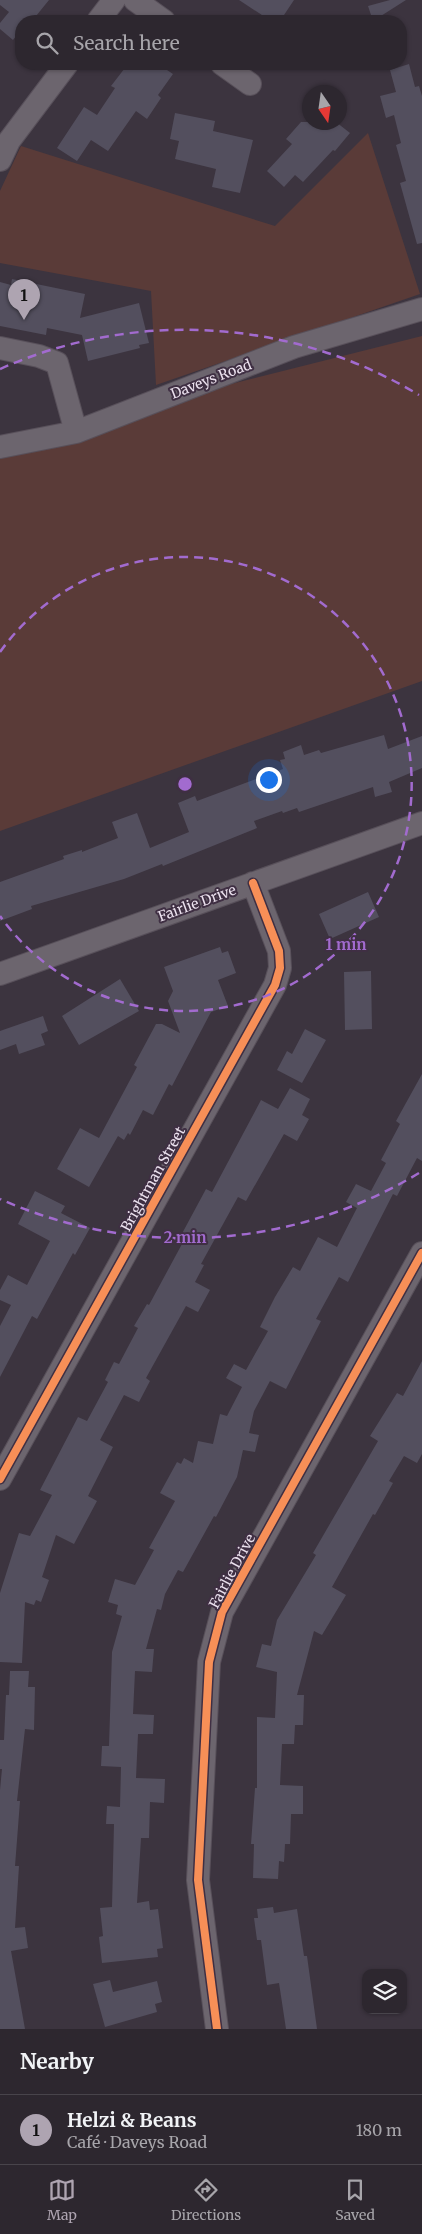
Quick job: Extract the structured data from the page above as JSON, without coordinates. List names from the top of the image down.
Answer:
{
  "streets": {
    "street": ["Daveys Road", "Fairlie Drive", "Brightman Street"]
  },
  "crossings": [
    ["Fairlie Drive", "Brightman Street"]
  ],
  "north": "bottom",
  "page": {
    "search": "Search here",
    "pins": "1",
    "heading": "Nearby",
    "list": [
      {
        "mark": "1",
        "name": "Helzi & Beans",
        "note": "Café · Daveys Road",
        "value": "180 m"
      }
    ],
    "nav": ["Map", "Directions", "Saved"]
  },
  "rings": ["1 min", "2 min"]
}
